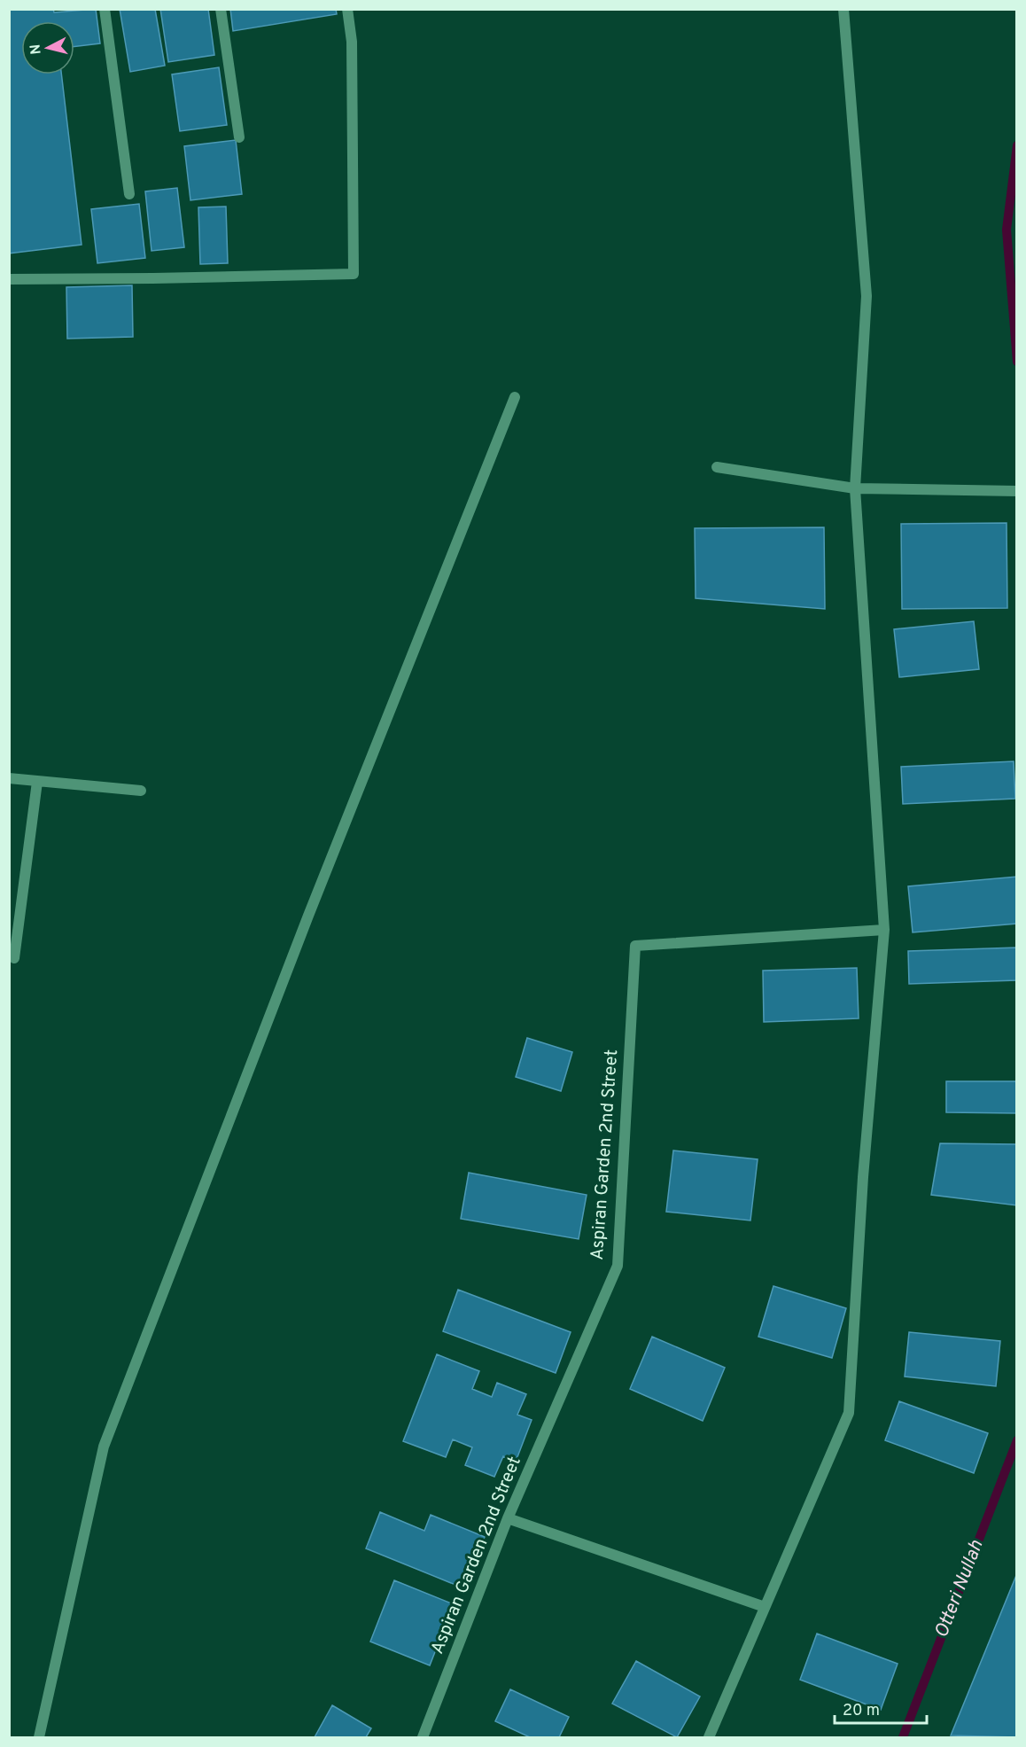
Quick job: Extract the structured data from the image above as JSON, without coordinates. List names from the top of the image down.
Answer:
{
  "streets": {
    "street": ["Aspiran Garden 2nd Street"]
  },
  "water": ["Otteri Nullah"],
  "scale_bar": "20 m",
  "north": "left"
}
